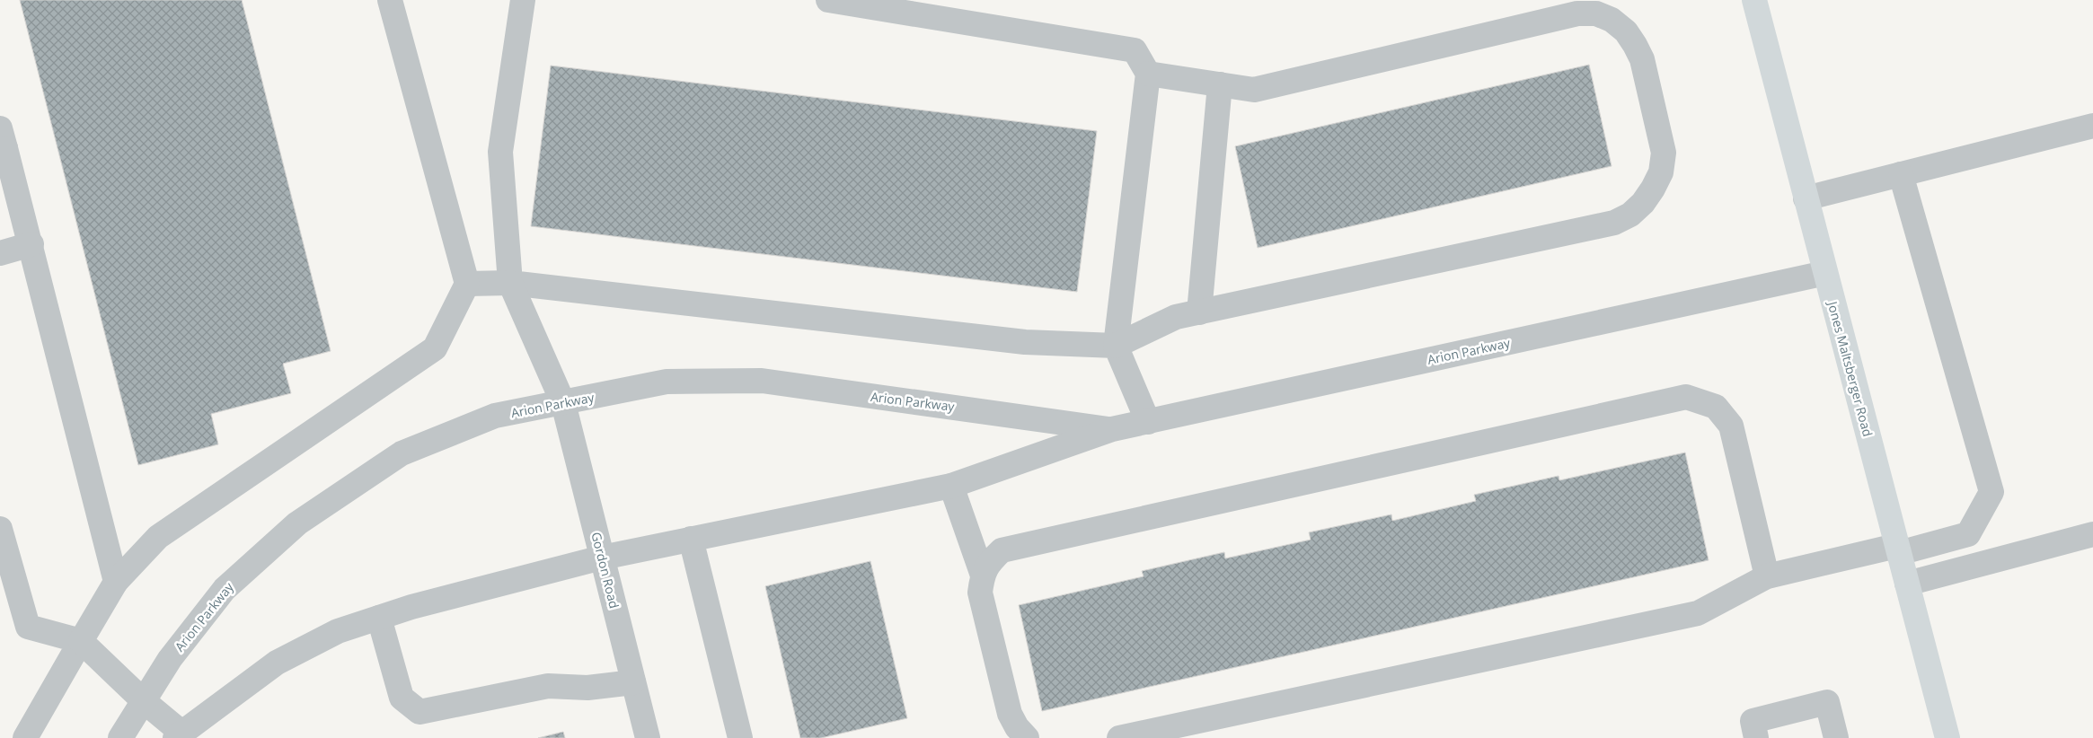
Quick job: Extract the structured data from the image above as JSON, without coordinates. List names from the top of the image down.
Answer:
{
  "streets": {
    "main road": ["Jones Maltsberger Road"],
    "street": ["Arion Parkway", "Gordon Road"]
  },
  "crossings": [
    ["Arion Parkway", "Jones Maltsberger Road"],
    ["Arion Parkway", "Gordon Road"]
  ]
}
